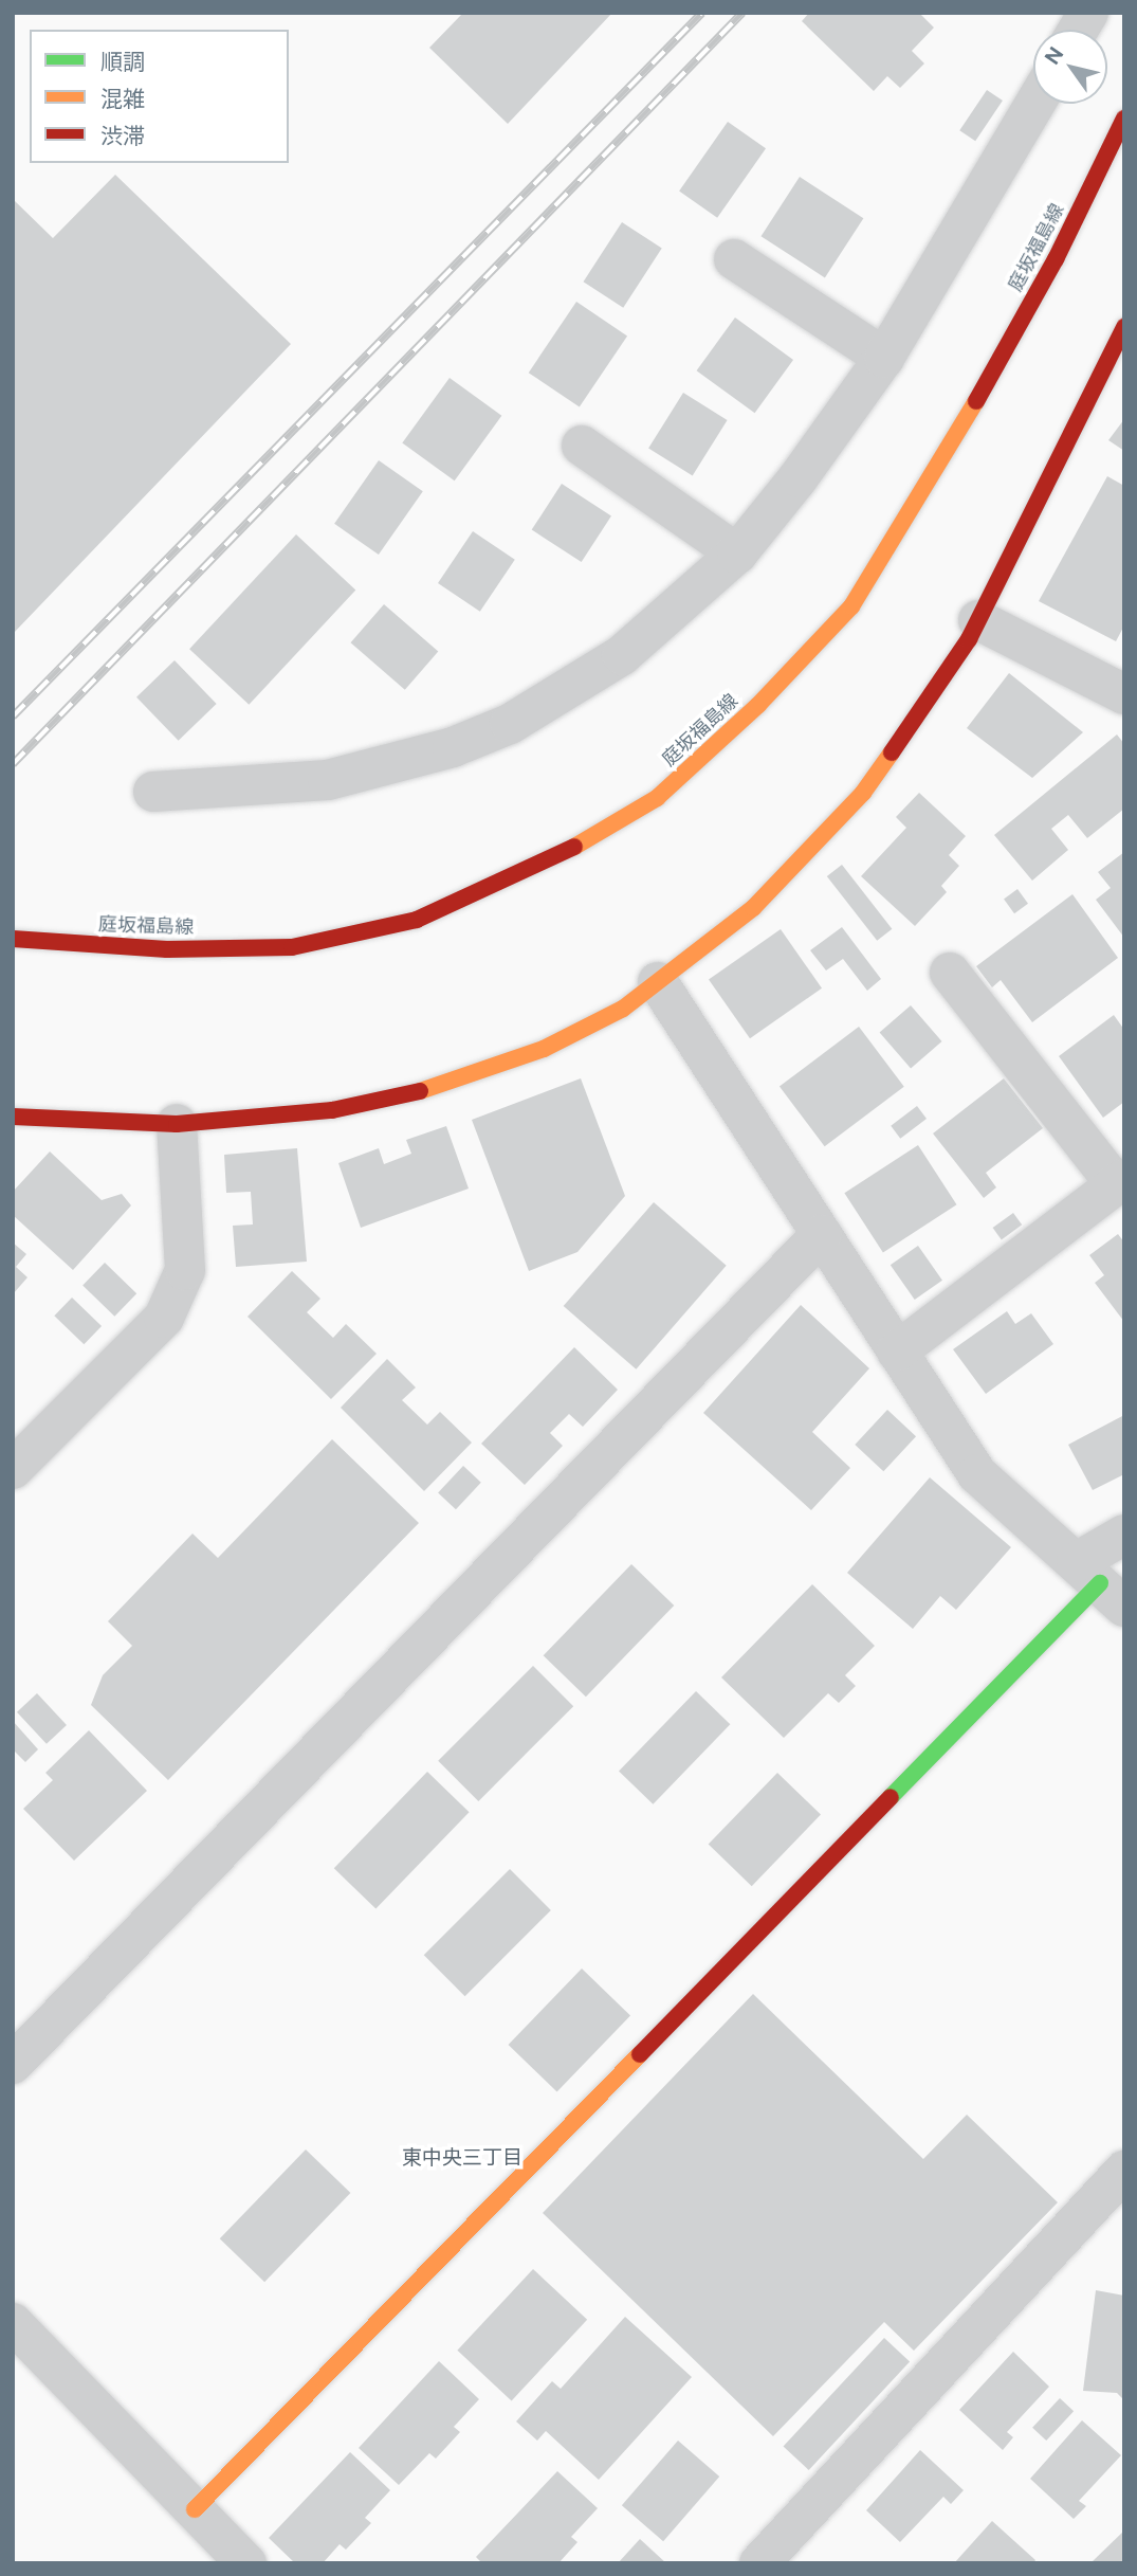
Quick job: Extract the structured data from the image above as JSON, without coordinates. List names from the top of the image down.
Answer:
{
  "streets": {
    "street": ["庭坂福島線"]
  },
  "districts": ["東中央三丁目"],
  "legend": ["順調", "混雑", "渋滞"],
  "north": "top left"
}
